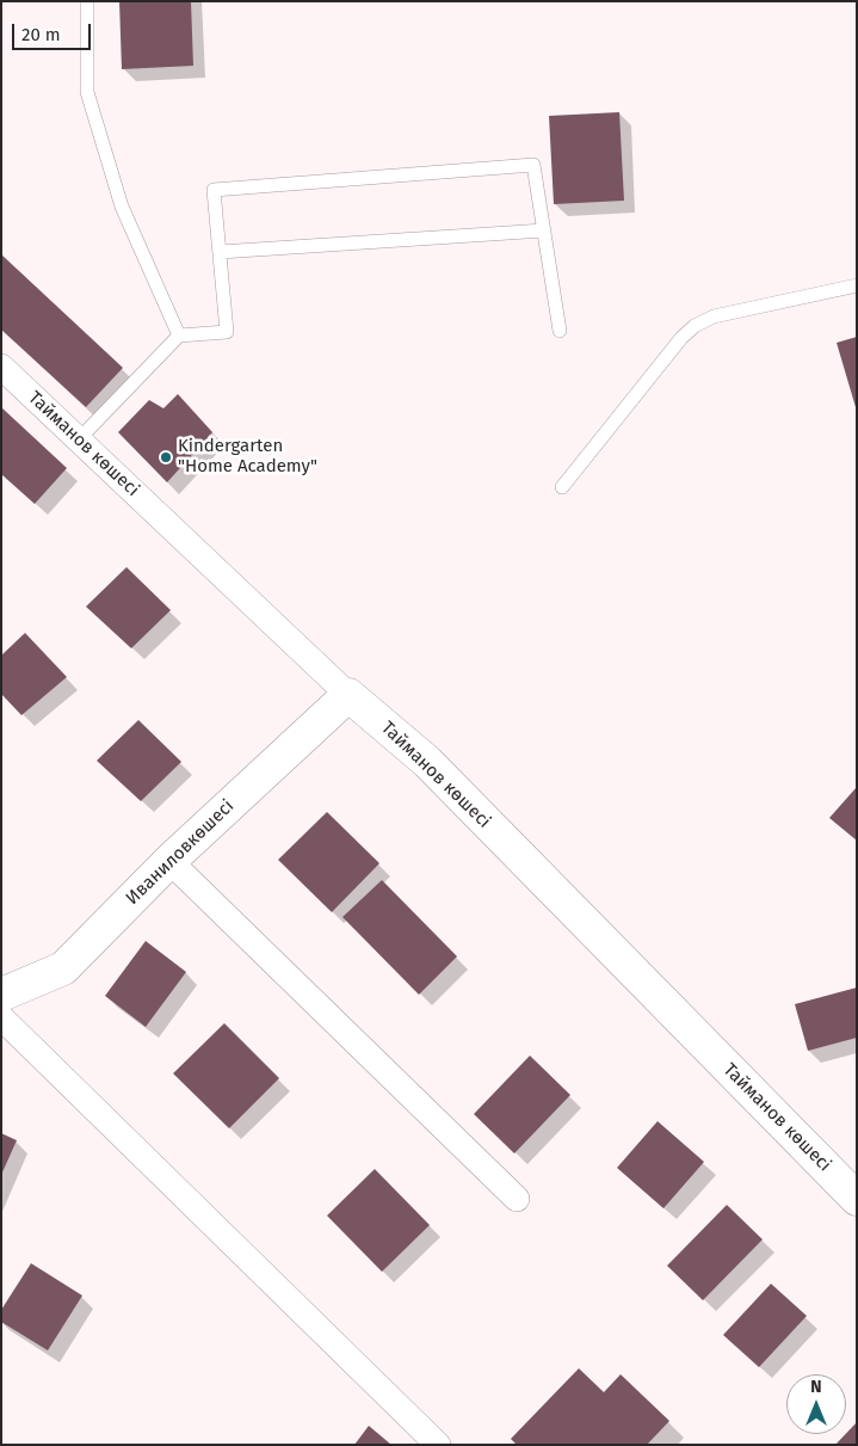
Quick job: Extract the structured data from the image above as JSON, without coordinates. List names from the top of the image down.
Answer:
{
  "streets": {
    "street": ["Тайманов көшесі", "Иваниловкөшесі"]
  },
  "crossings": [
    ["Тайманов көшесі", "Иваниловкөшесі"]
  ],
  "places": ["Kindergarten \"Home Academy\""],
  "scale_bar": "20 m",
  "north": "top"
}
